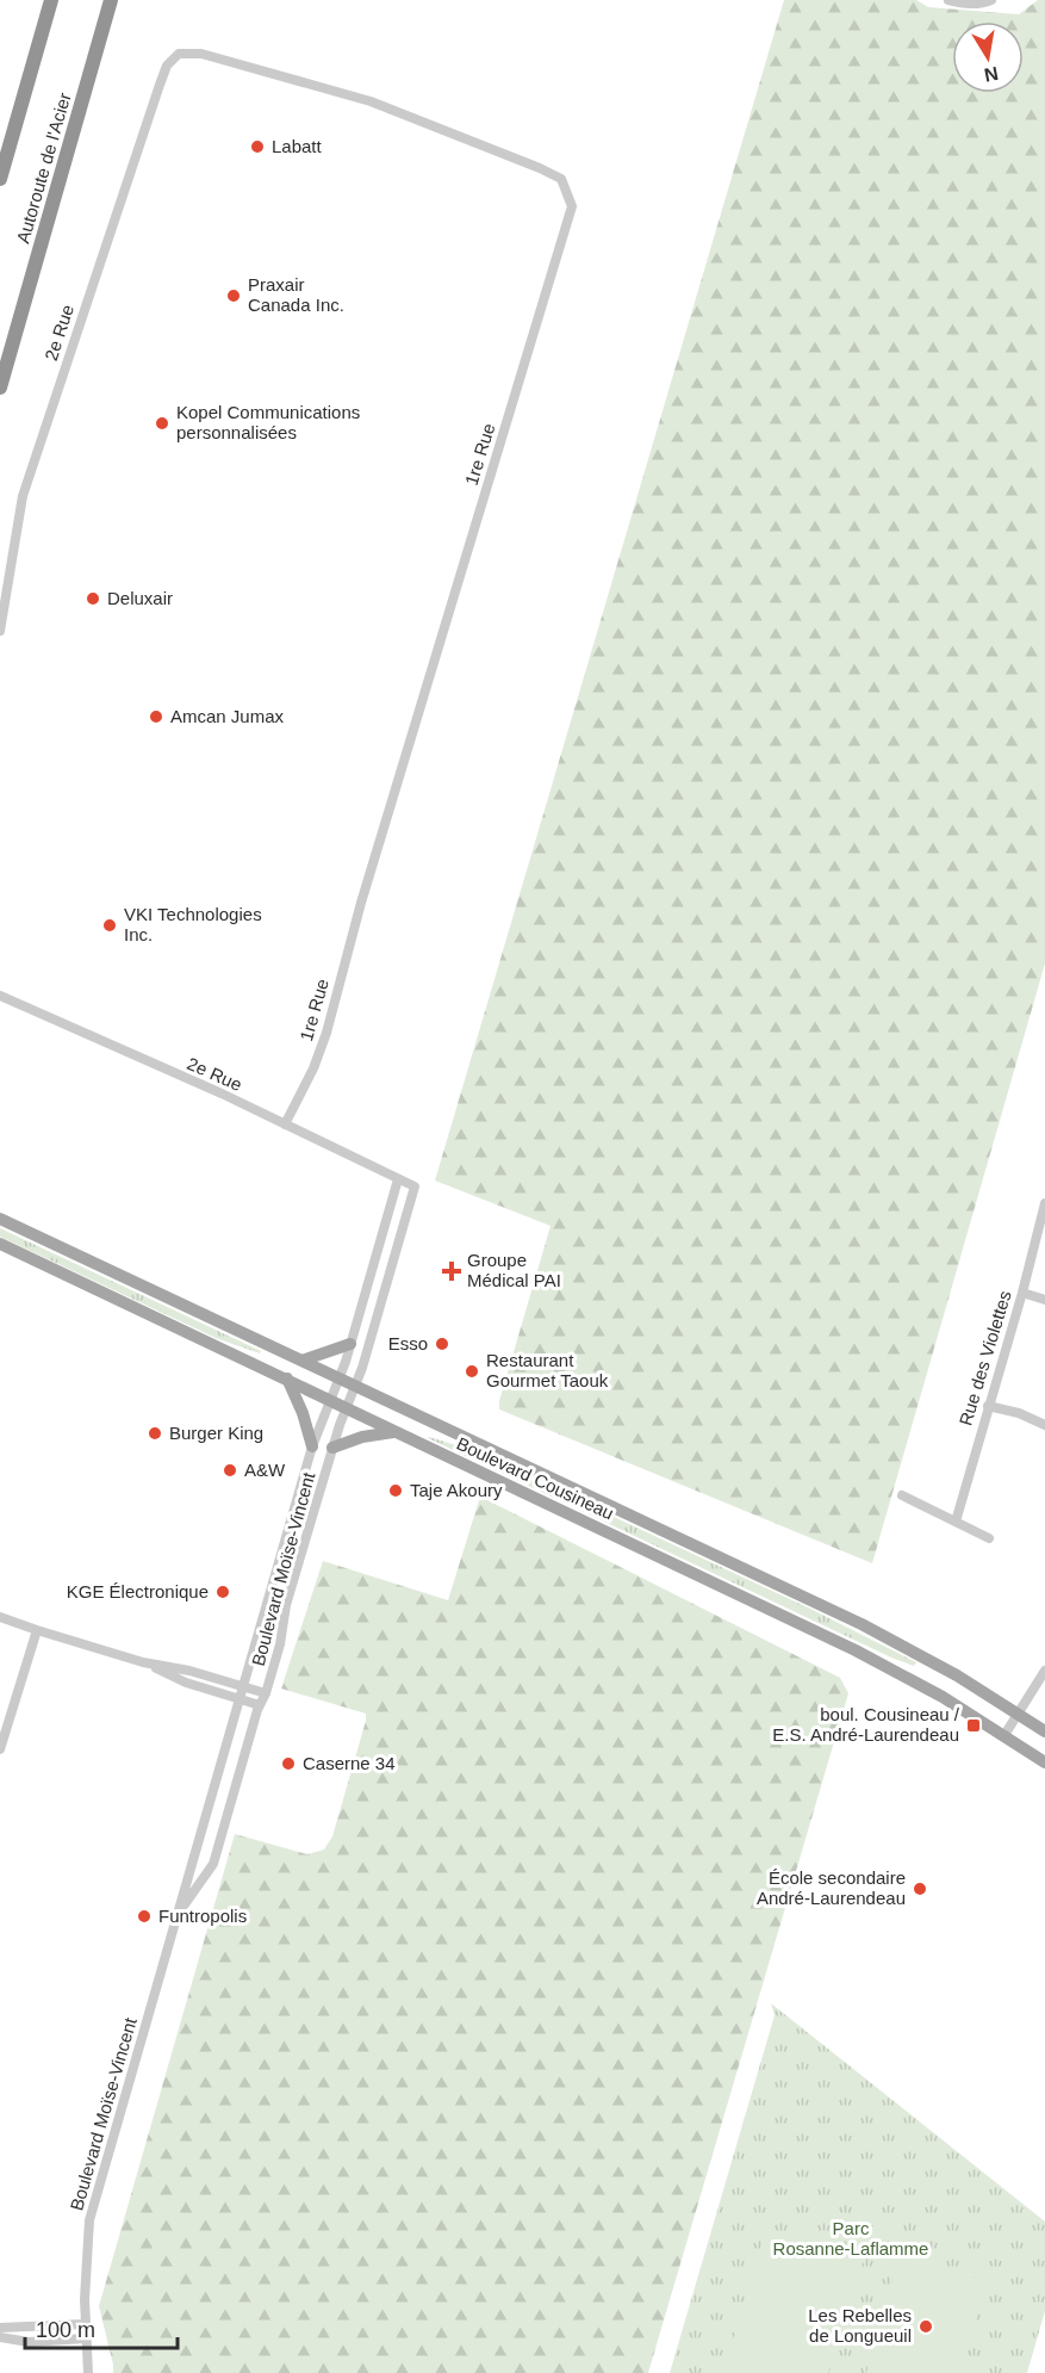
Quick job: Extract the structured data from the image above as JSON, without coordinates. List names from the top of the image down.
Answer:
{
  "streets": {
    "highway": ["Autoroute de l'Acier"],
    "main road": ["Boulevard Cousineau"],
    "street": [
      "2e Rue",
      "1re Rue",
      "Rue des Violettes",
      "Boulevard Moïse-Vincent"
    ]
  },
  "crossings": [
    ["2e Rue", "1re Rue"],
    ["2e Rue", "Boulevard Moïse-Vincent"],
    ["Boulevard Cousineau", "Boulevard Moïse-Vincent"]
  ],
  "parks": ["Parc Rosanne-Laflamme"],
  "places": {
    "other": [
      "Labatt",
      "Praxair Canada Inc.",
      "Kopel Communications personnalisées",
      "Deluxair",
      "Amcan Jumax",
      "VKI Technologies Inc.",
      "Esso",
      "Restaurant Gourmet Taouk",
      "Burger King",
      "A&W",
      "Taje Akoury",
      "KGE Électronique",
      "Caserne 34",
      "École secondaire André-Laurendeau",
      "Funtropolis",
      "Les Rebelles de Longueuil"
    ],
    "health": ["Groupe Médical PAI"],
    "transit": ["boul. Cousineau / E.S. André-Laurendeau"]
  },
  "scale_bar": "100 m",
  "north": "bottom"
}
